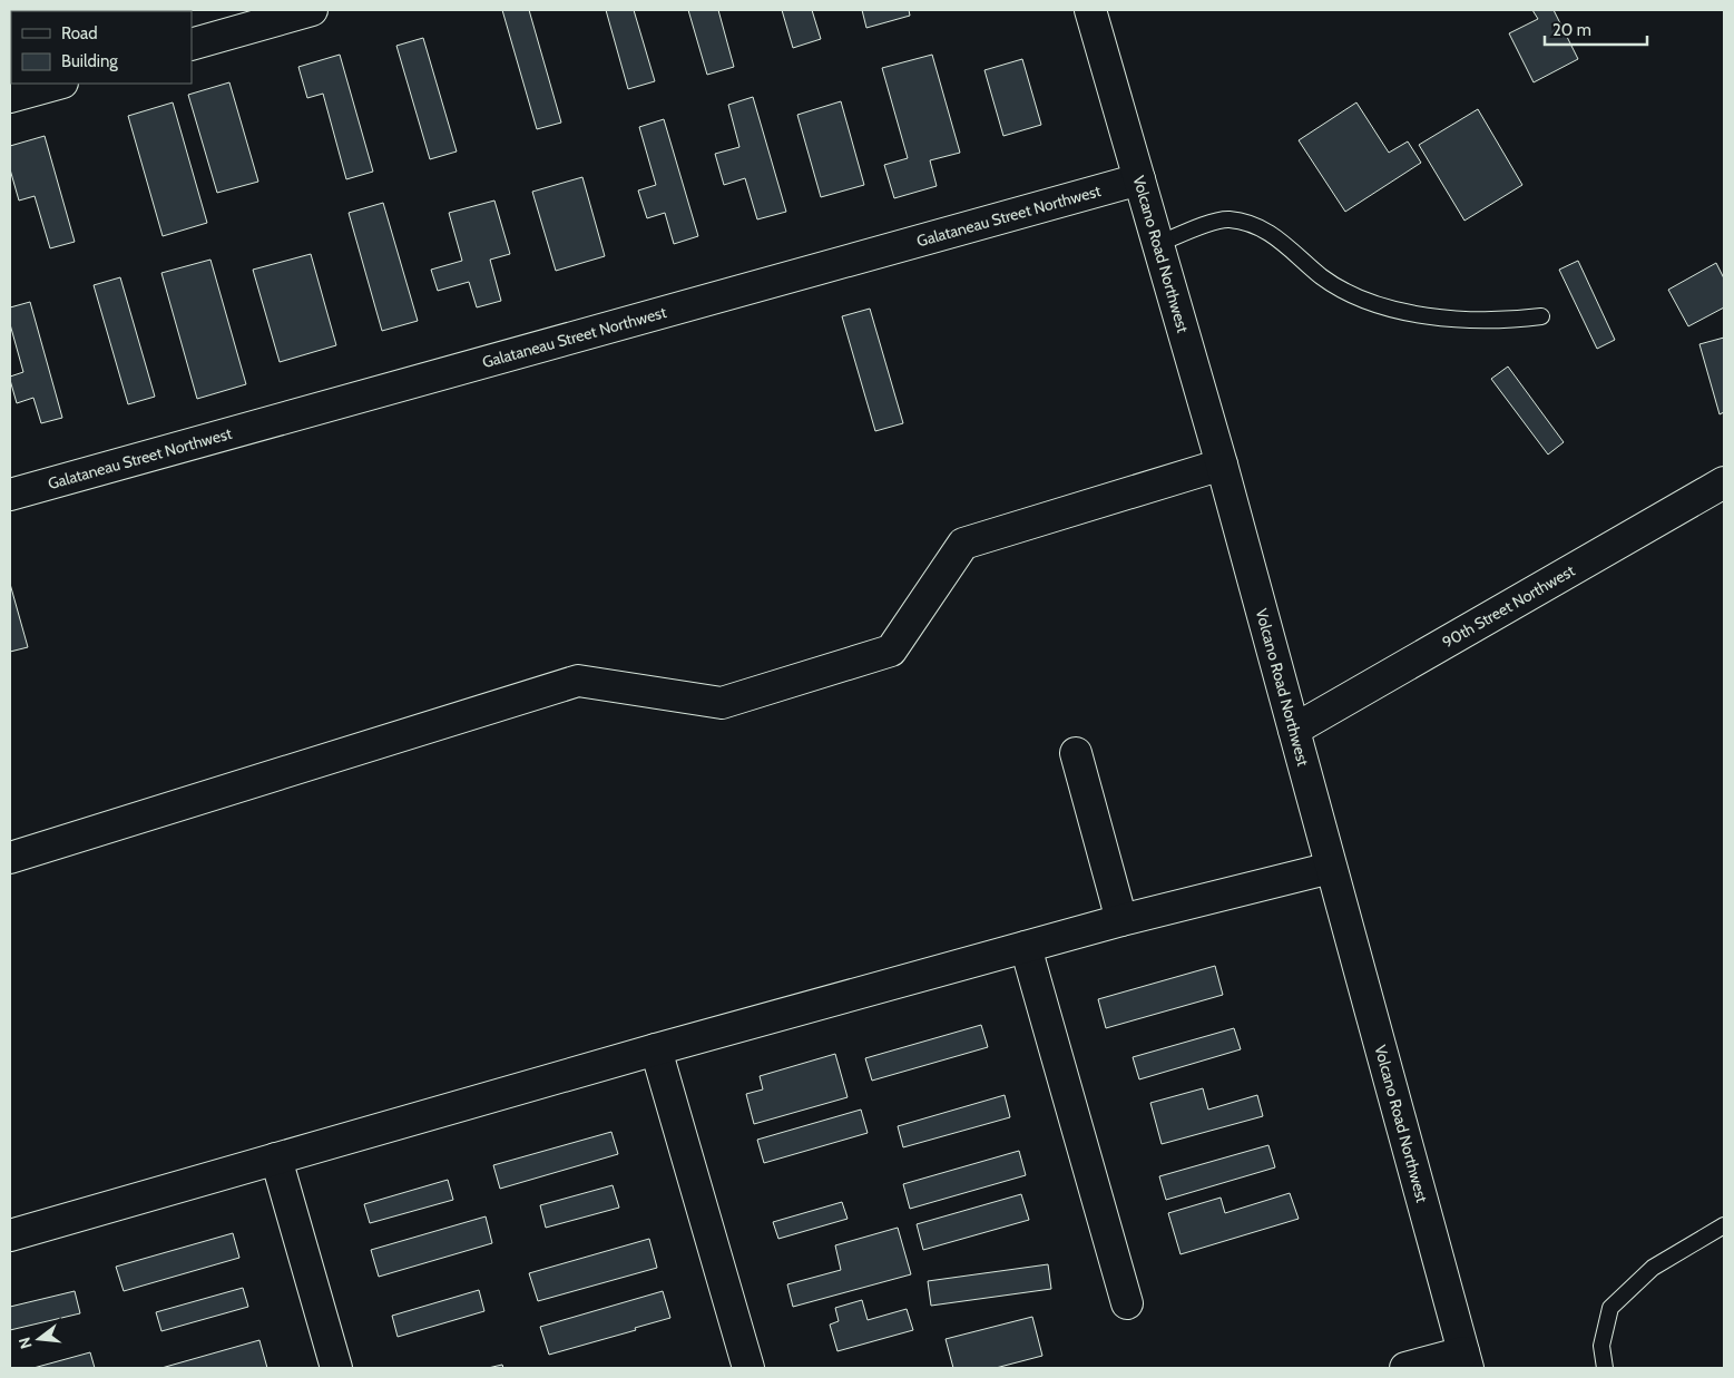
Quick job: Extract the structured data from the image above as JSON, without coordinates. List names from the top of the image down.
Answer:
{
  "streets": {
    "street": ["Galataneau Street Northwest", "Volcano Road Northwest", "90th Street Northwest"]
  },
  "crossings": [
    ["Galataneau Street Northwest", "Volcano Road Northwest"],
    ["Volcano Road Northwest", "90th Street Northwest"]
  ],
  "legend": ["Road", "Building"],
  "scale_bar": "20 m",
  "north": "left"
}
